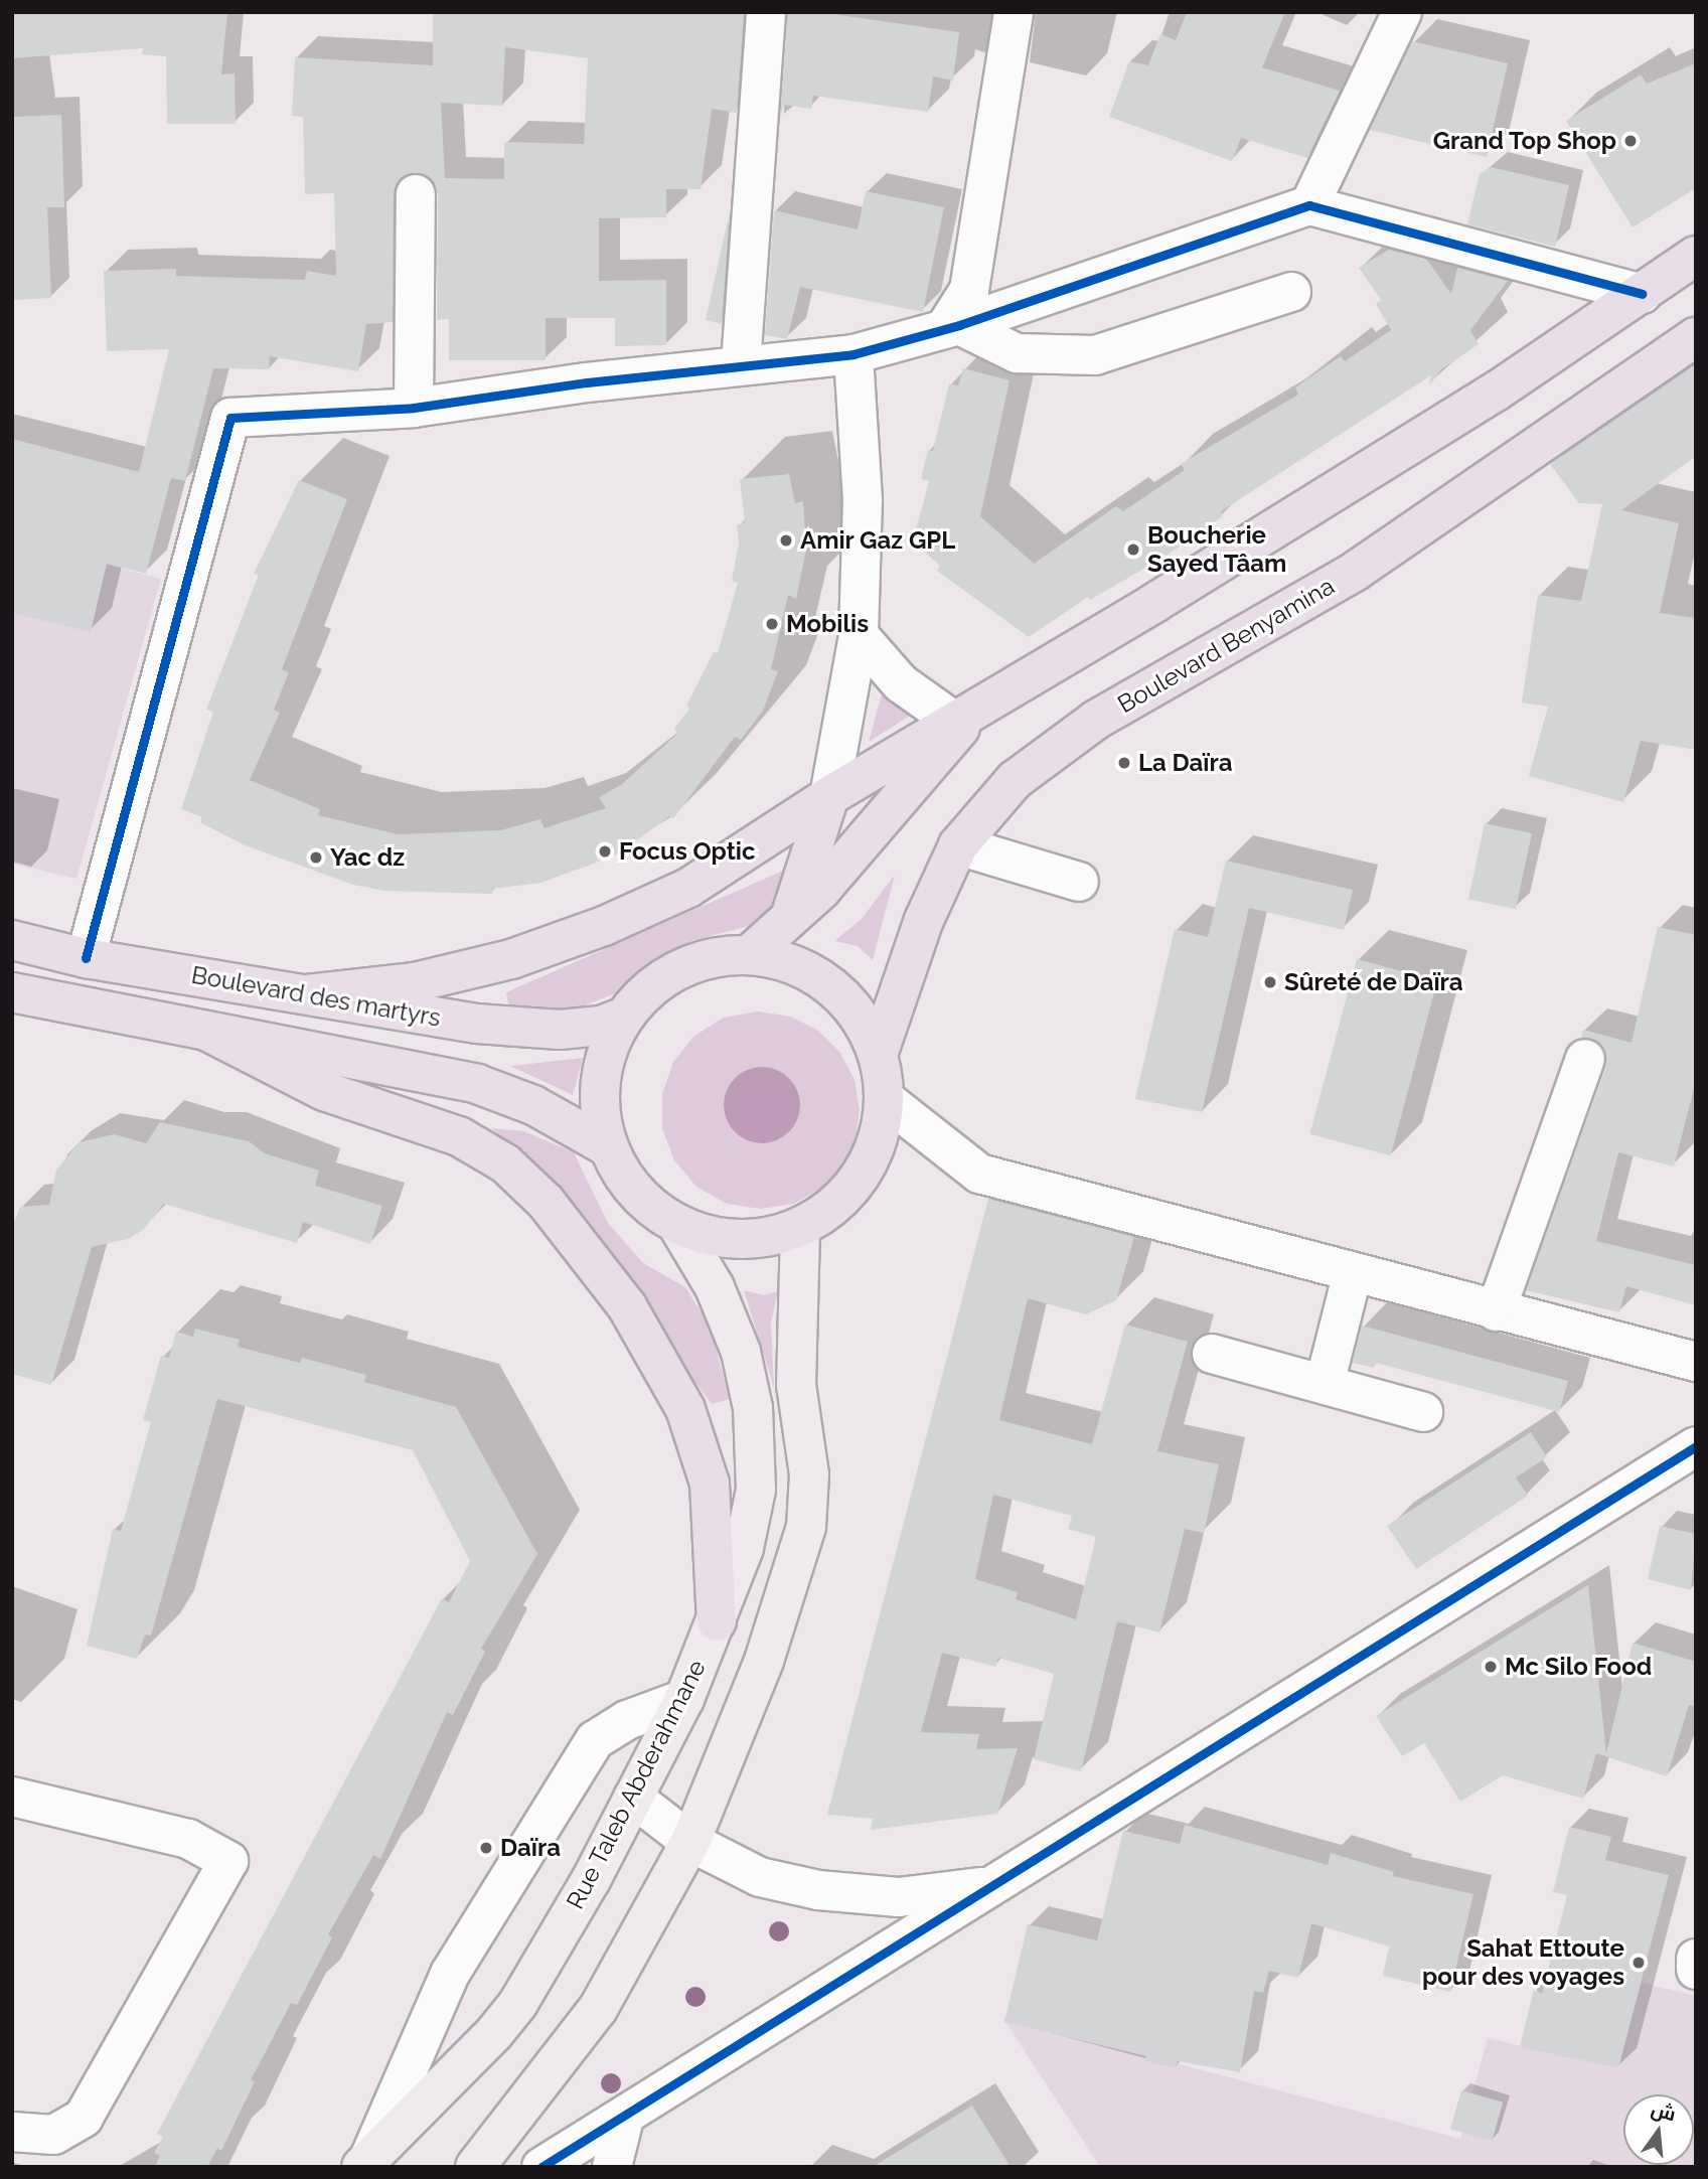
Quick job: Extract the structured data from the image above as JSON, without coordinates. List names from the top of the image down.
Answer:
{
  "streets": {
    "highway": ["Boulevard Benyamina", "Boulevard des martyrs"],
    "main road": ["Rue Taleb Abderahmane"]
  },
  "places": [
    "Grand Top Shop",
    "Amir Gaz GPL",
    "Boucherie Sayed Tâam",
    "Mobilis",
    "La Daïra",
    "Focus Optic",
    "Yac dz",
    "Sûreté de Daïra",
    "Mc Silo Food",
    "Daïra",
    "Sahat Ettoute pour des voyages"
  ],
  "north": "top"
}
